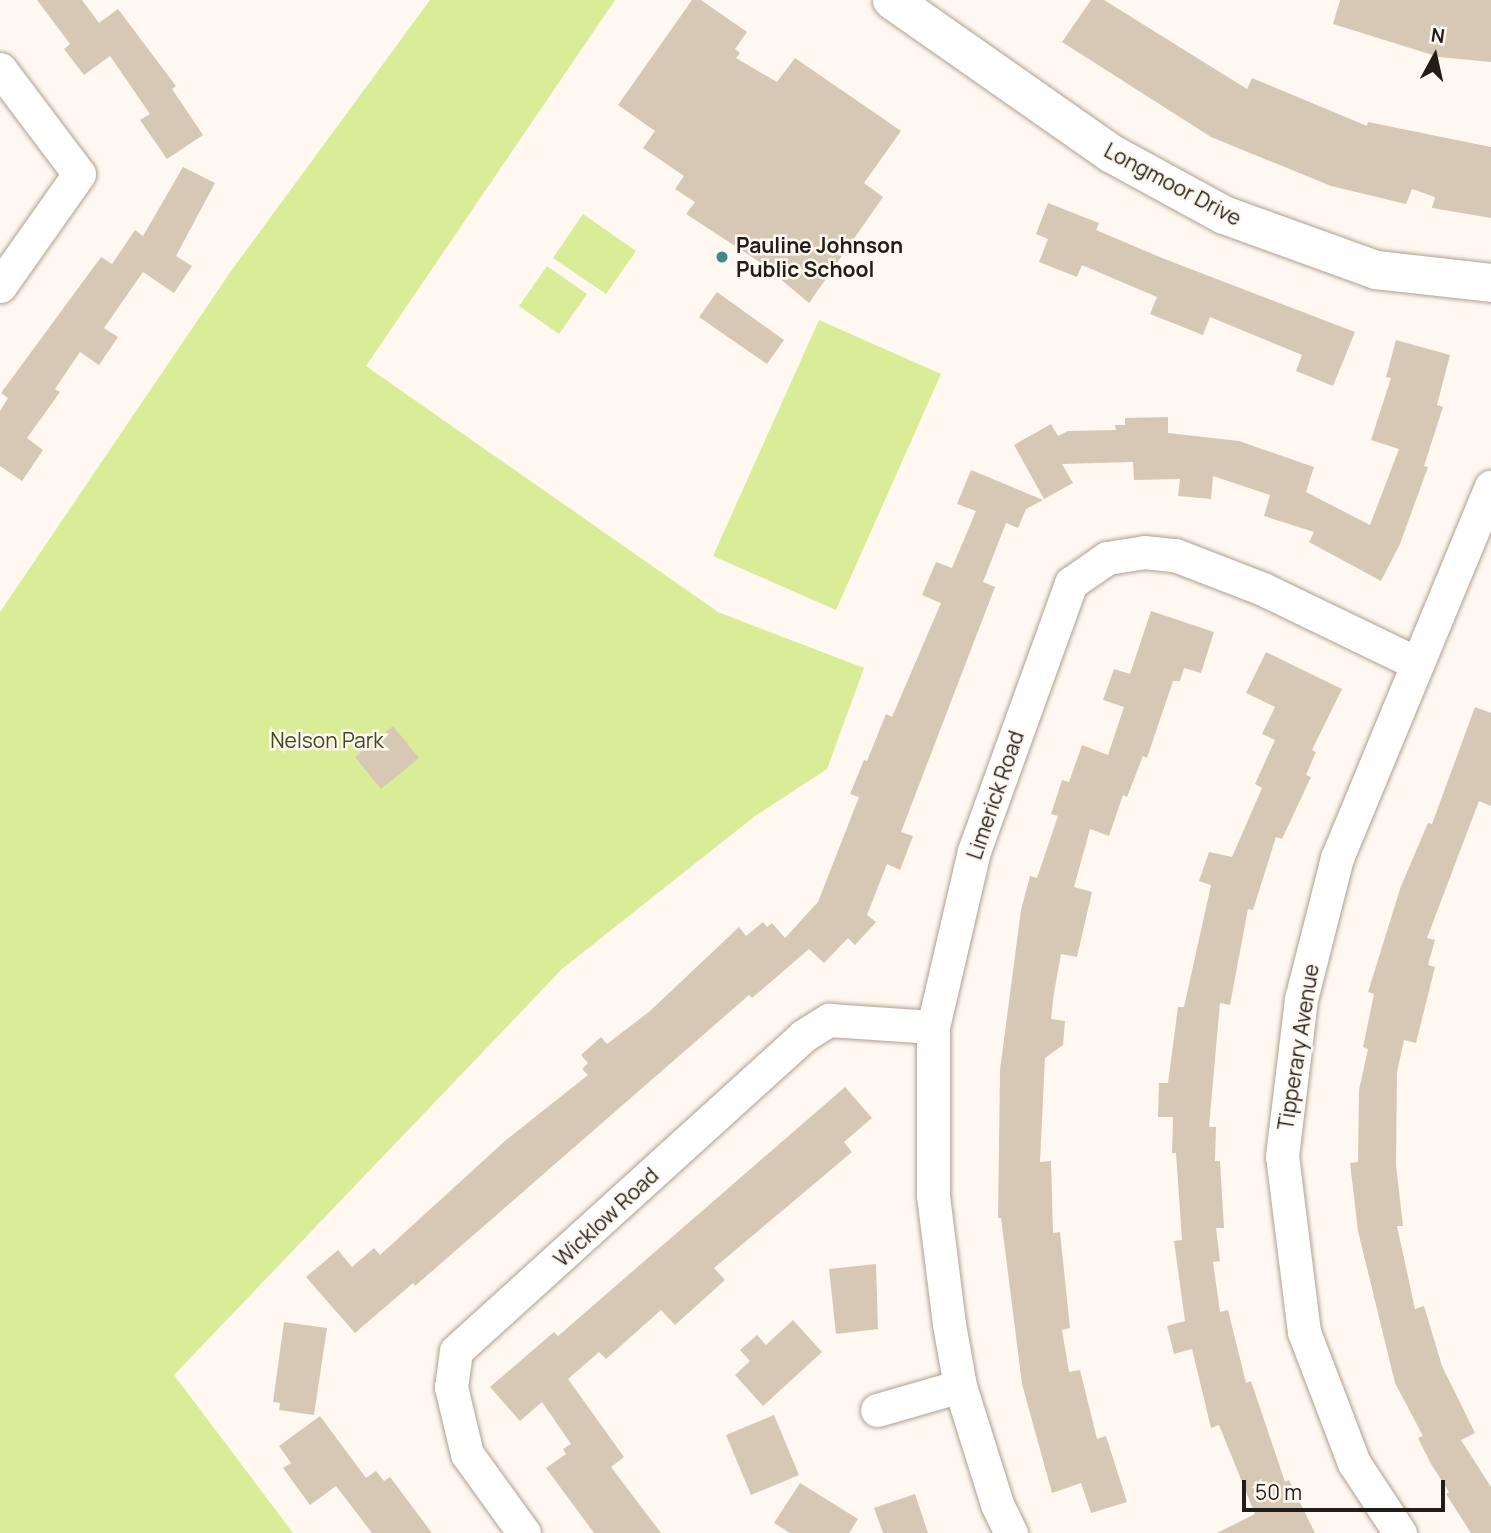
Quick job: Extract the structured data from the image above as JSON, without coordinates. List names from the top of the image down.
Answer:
{
  "streets": {
    "street": [
      "Longmoor Drive",
      "Limerick Road",
      "Tipperary Avenue",
      "Wicklow Road"
    ]
  },
  "crossings": [
    ["Limerick Road", "Tipperary Avenue"],
    ["Limerick Road", "Wicklow Road"]
  ],
  "parks": ["Nelson Park"],
  "places": ["Pauline Johnson Public School"],
  "scale_bar": "50 m",
  "north": "top"
}
